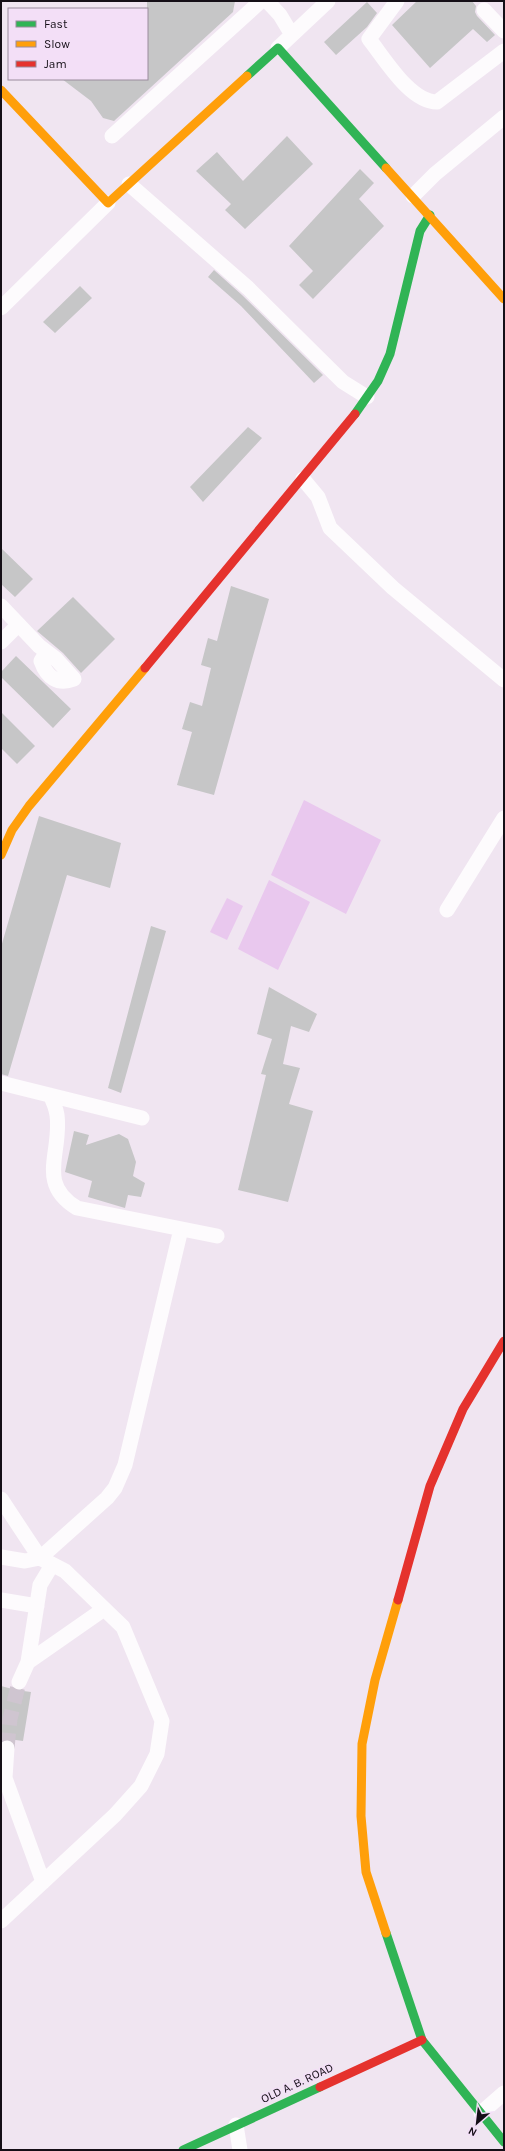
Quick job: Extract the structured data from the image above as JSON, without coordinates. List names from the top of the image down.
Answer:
{
  "streets": {
    "street": ["OLD A. B. ROAD"]
  },
  "legend": ["Fast", "Slow", "Jam"],
  "north": "bottom left"
}
